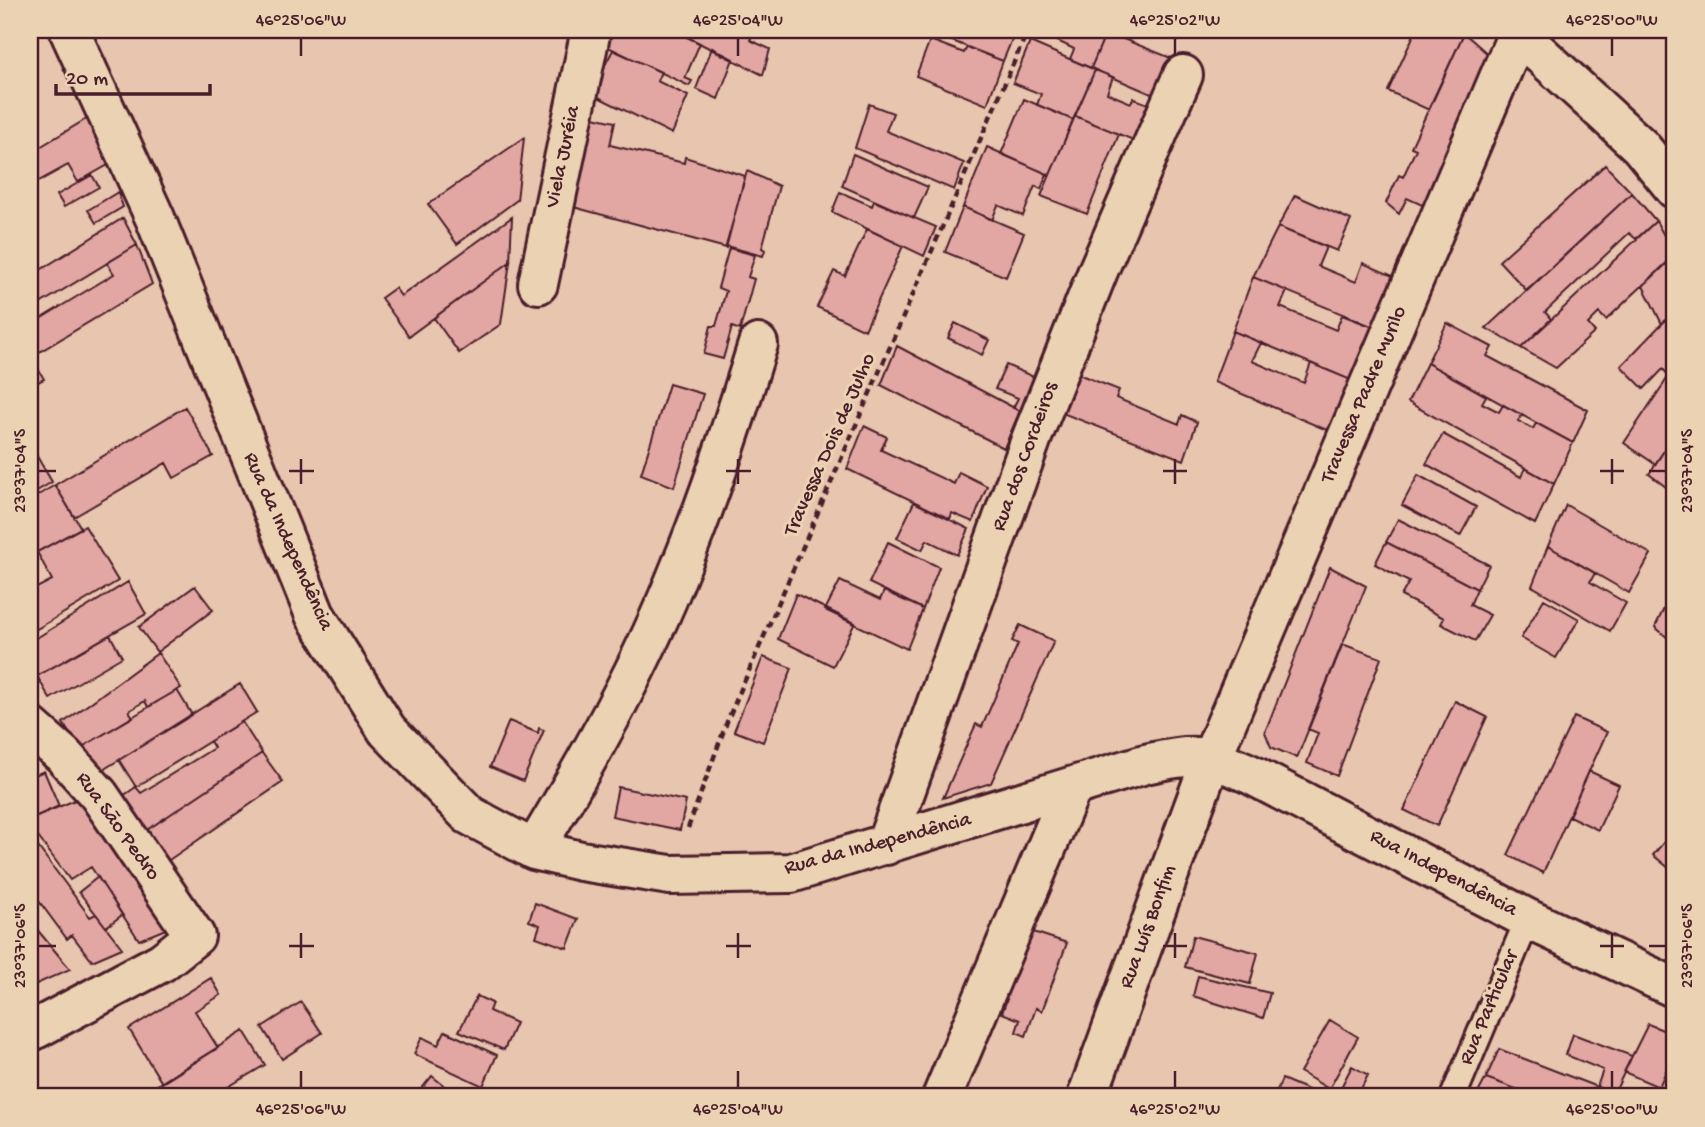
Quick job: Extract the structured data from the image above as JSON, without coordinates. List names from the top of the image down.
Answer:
{
  "streets": {
    "street": [
      "Viela Juréia",
      "Travessa Padre Murilo",
      "Rua dos Cordeiros",
      "Rua da Independência",
      "Rua São Pedro",
      "Rua Independência",
      "Rua Luís Bonfim"
    ],
    "lane": ["Rua Particular"],
    "path": ["Travessa Dois de Julho"]
  },
  "crossings": [
    ["Travessa Padre Murilo", "Rua da Independência"],
    ["Travessa Padre Murilo", "Rua Independência"],
    ["Travessa Padre Murilo", "Rua Luís Bonfim"],
    ["Travessa Dois de Julho", "Rua da Independência"],
    ["Rua dos Cordeiros", "Rua da Independência"],
    ["Rua da Independência", "Rua Independência"],
    ["Rua da Independência", "Rua Luís Bonfim"],
    ["Rua Independência", "Rua Luís Bonfim"],
    ["Rua Independência", "Rua Particular"]
  ],
  "scale_bar": "20 m",
  "coordinates": [
    "46°25'06\"W",
    "46°25'04\"W",
    "46°25'02\"W",
    "46°25'00\"W",
    "23°37'04\"S",
    "23°37'06\"S"
  ]
}
